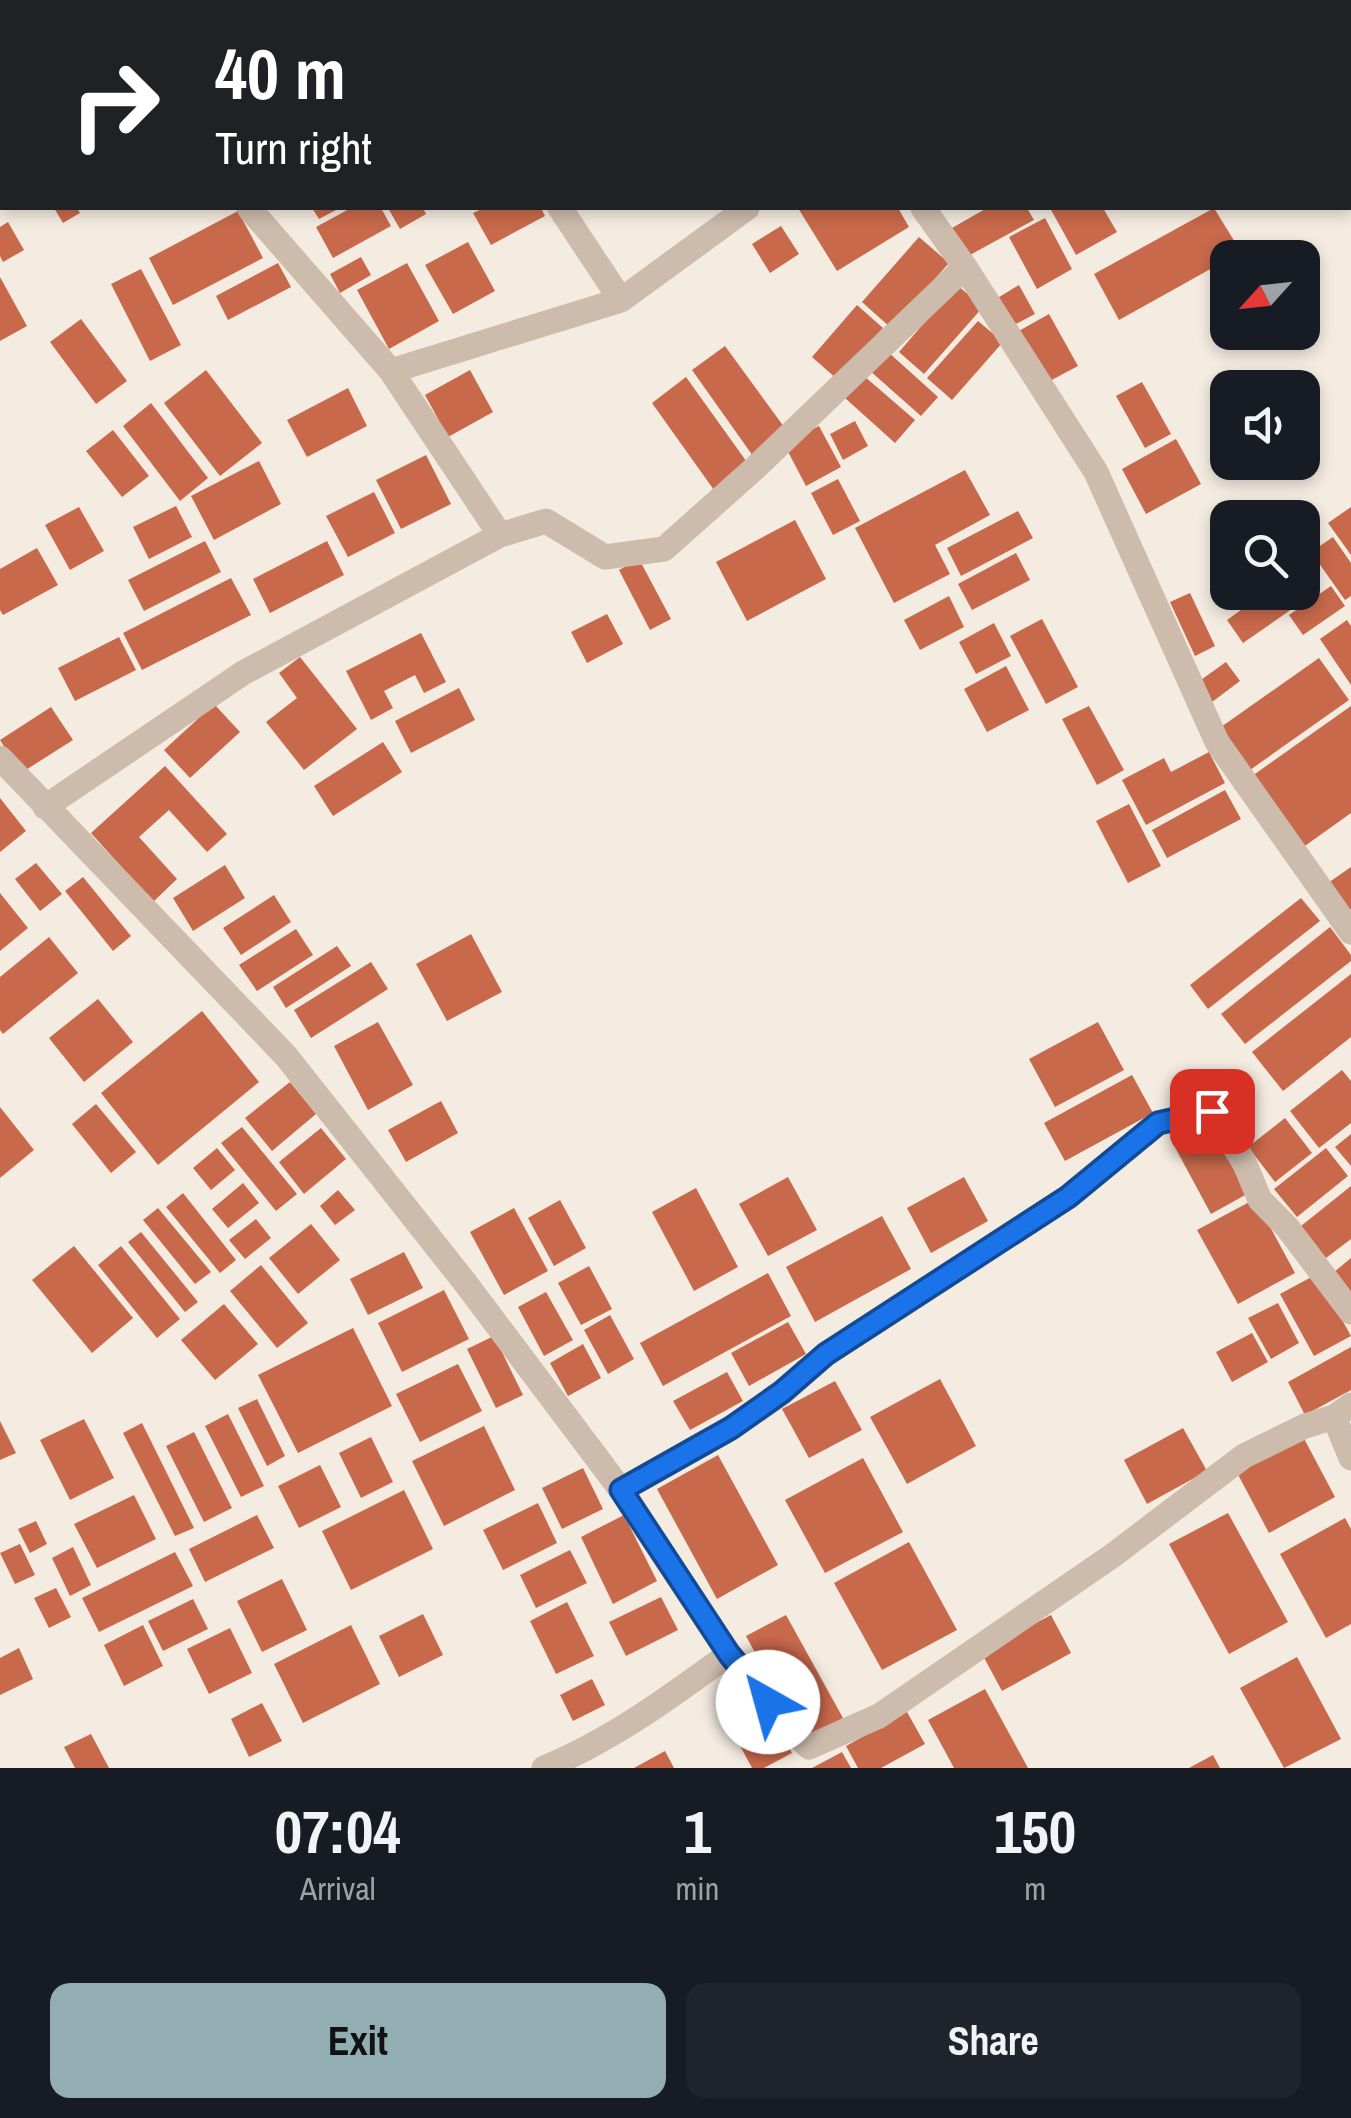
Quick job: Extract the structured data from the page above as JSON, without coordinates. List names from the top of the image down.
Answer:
{
  "north": "bottom left",
  "page": {
    "turn": ["40 m", "Turn right"],
    "eta": [
      "07:04",
      "Arrival",
      "1",
      "min",
      "150",
      "m"
    ],
    "buttons": ["Exit", "Share"]
  }
}
